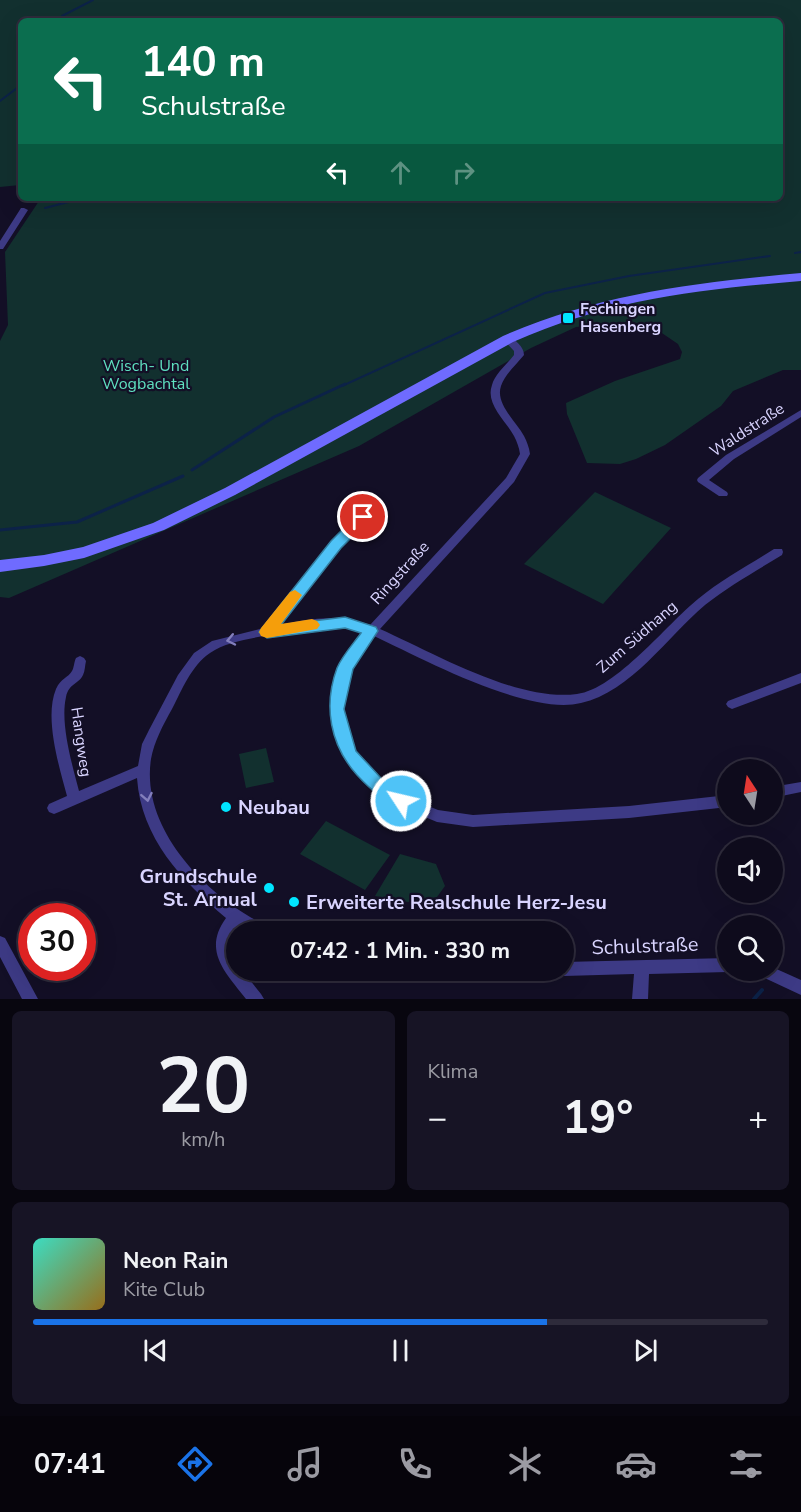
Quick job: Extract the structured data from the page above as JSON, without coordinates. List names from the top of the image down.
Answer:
{
  "streets": {
    "street": [
      "Waldstraße",
      "Ringstraße",
      "Zum Südhang",
      "Hangweg",
      "Schulstraße"
    ]
  },
  "crossings": [
    ["Ringstraße", "Zum Südhang"]
  ],
  "parks": ["Wisch- Und Wogbachtal"],
  "places": {
    "transit": ["Fechingen Hasenberg"],
    "other": ["Neubau", "Grundschule St. Arnual", "Erweiterte Realschule Herz-Jesu"]
  },
  "north": "top",
  "page": {
    "turn": ["140 m", "Schulstraße"],
    "limit": "30",
    "trip": "07:42 · 1 Min. · 330 m",
    "tile": [
      ["20", "km/h"],
      "Klima"
    ],
    "heat": ["−", "19°", "+"],
    "song": ["Neon Rain", "Kite Club"],
    "tabs": "07:41"
  }
}
